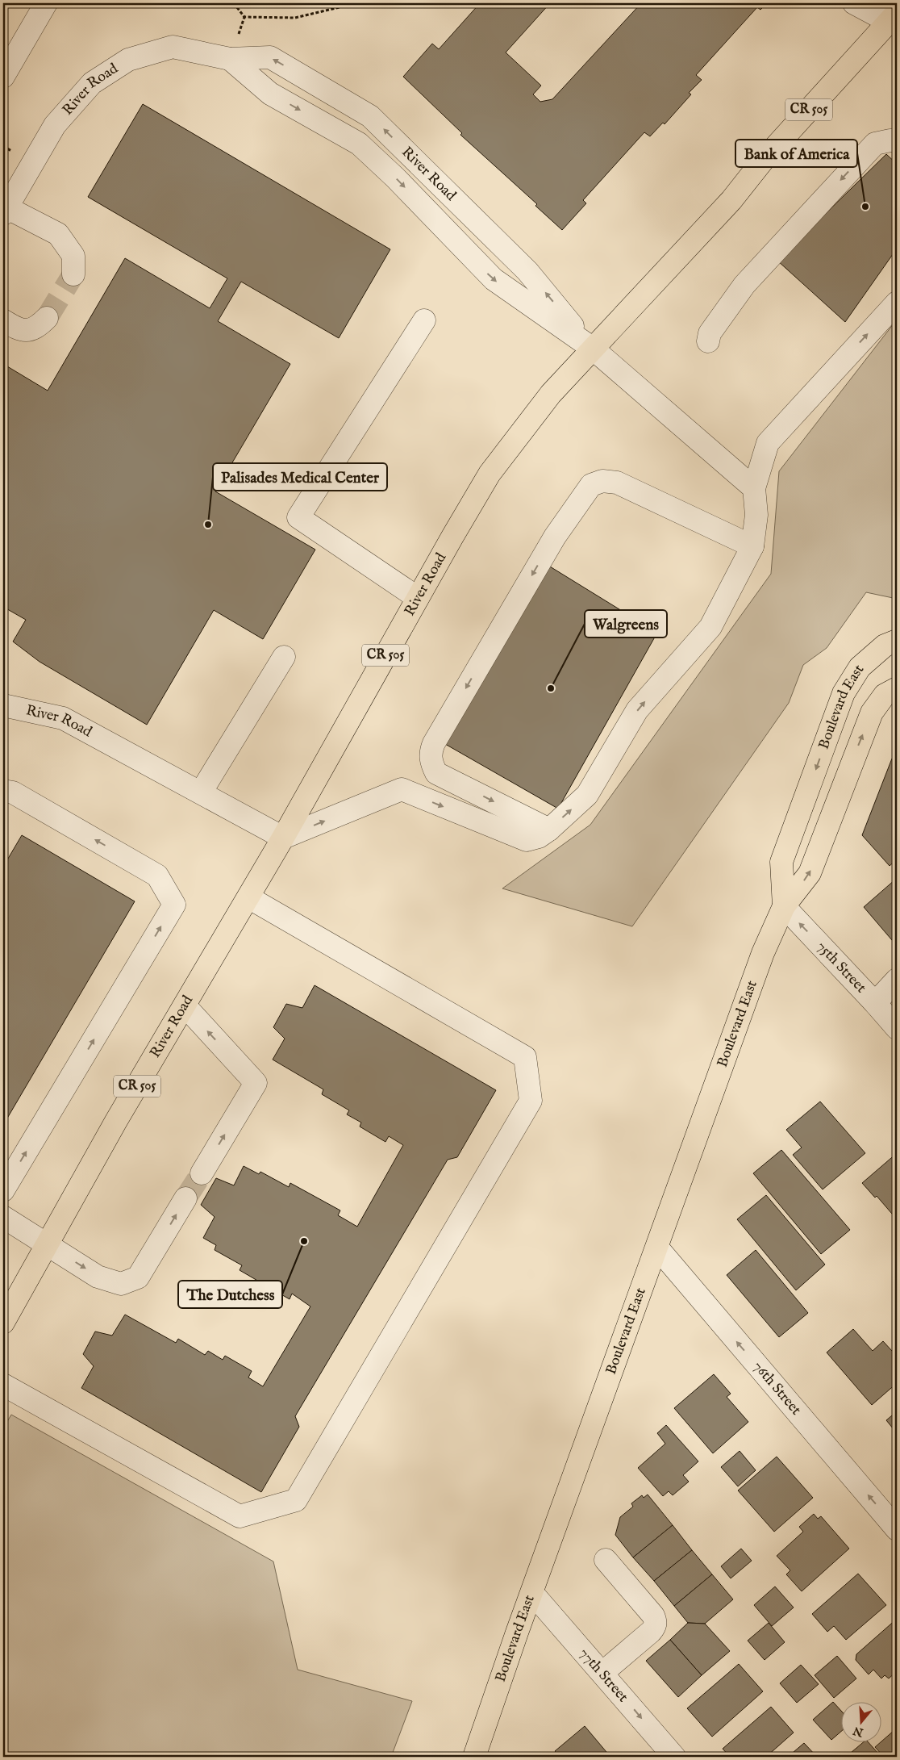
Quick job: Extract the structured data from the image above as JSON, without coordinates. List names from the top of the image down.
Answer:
{
  "streets": {
    "main road": ["River Road", "CR 505", "Boulevard East"],
    "street": ["75th Street", "76th Street", "77th Street"]
  },
  "crossings": [
    ["Boulevard East", "75th Street"],
    ["Boulevard East", "76th Street"],
    ["Boulevard East", "77th Street"]
  ],
  "one_way": ["75th Street", "76th Street", "77th Street"],
  "places": [
    "Bank of America",
    "Palisades Medical Center",
    "Walgreens",
    "The Dutchess"
  ],
  "north": "bottom"
}
